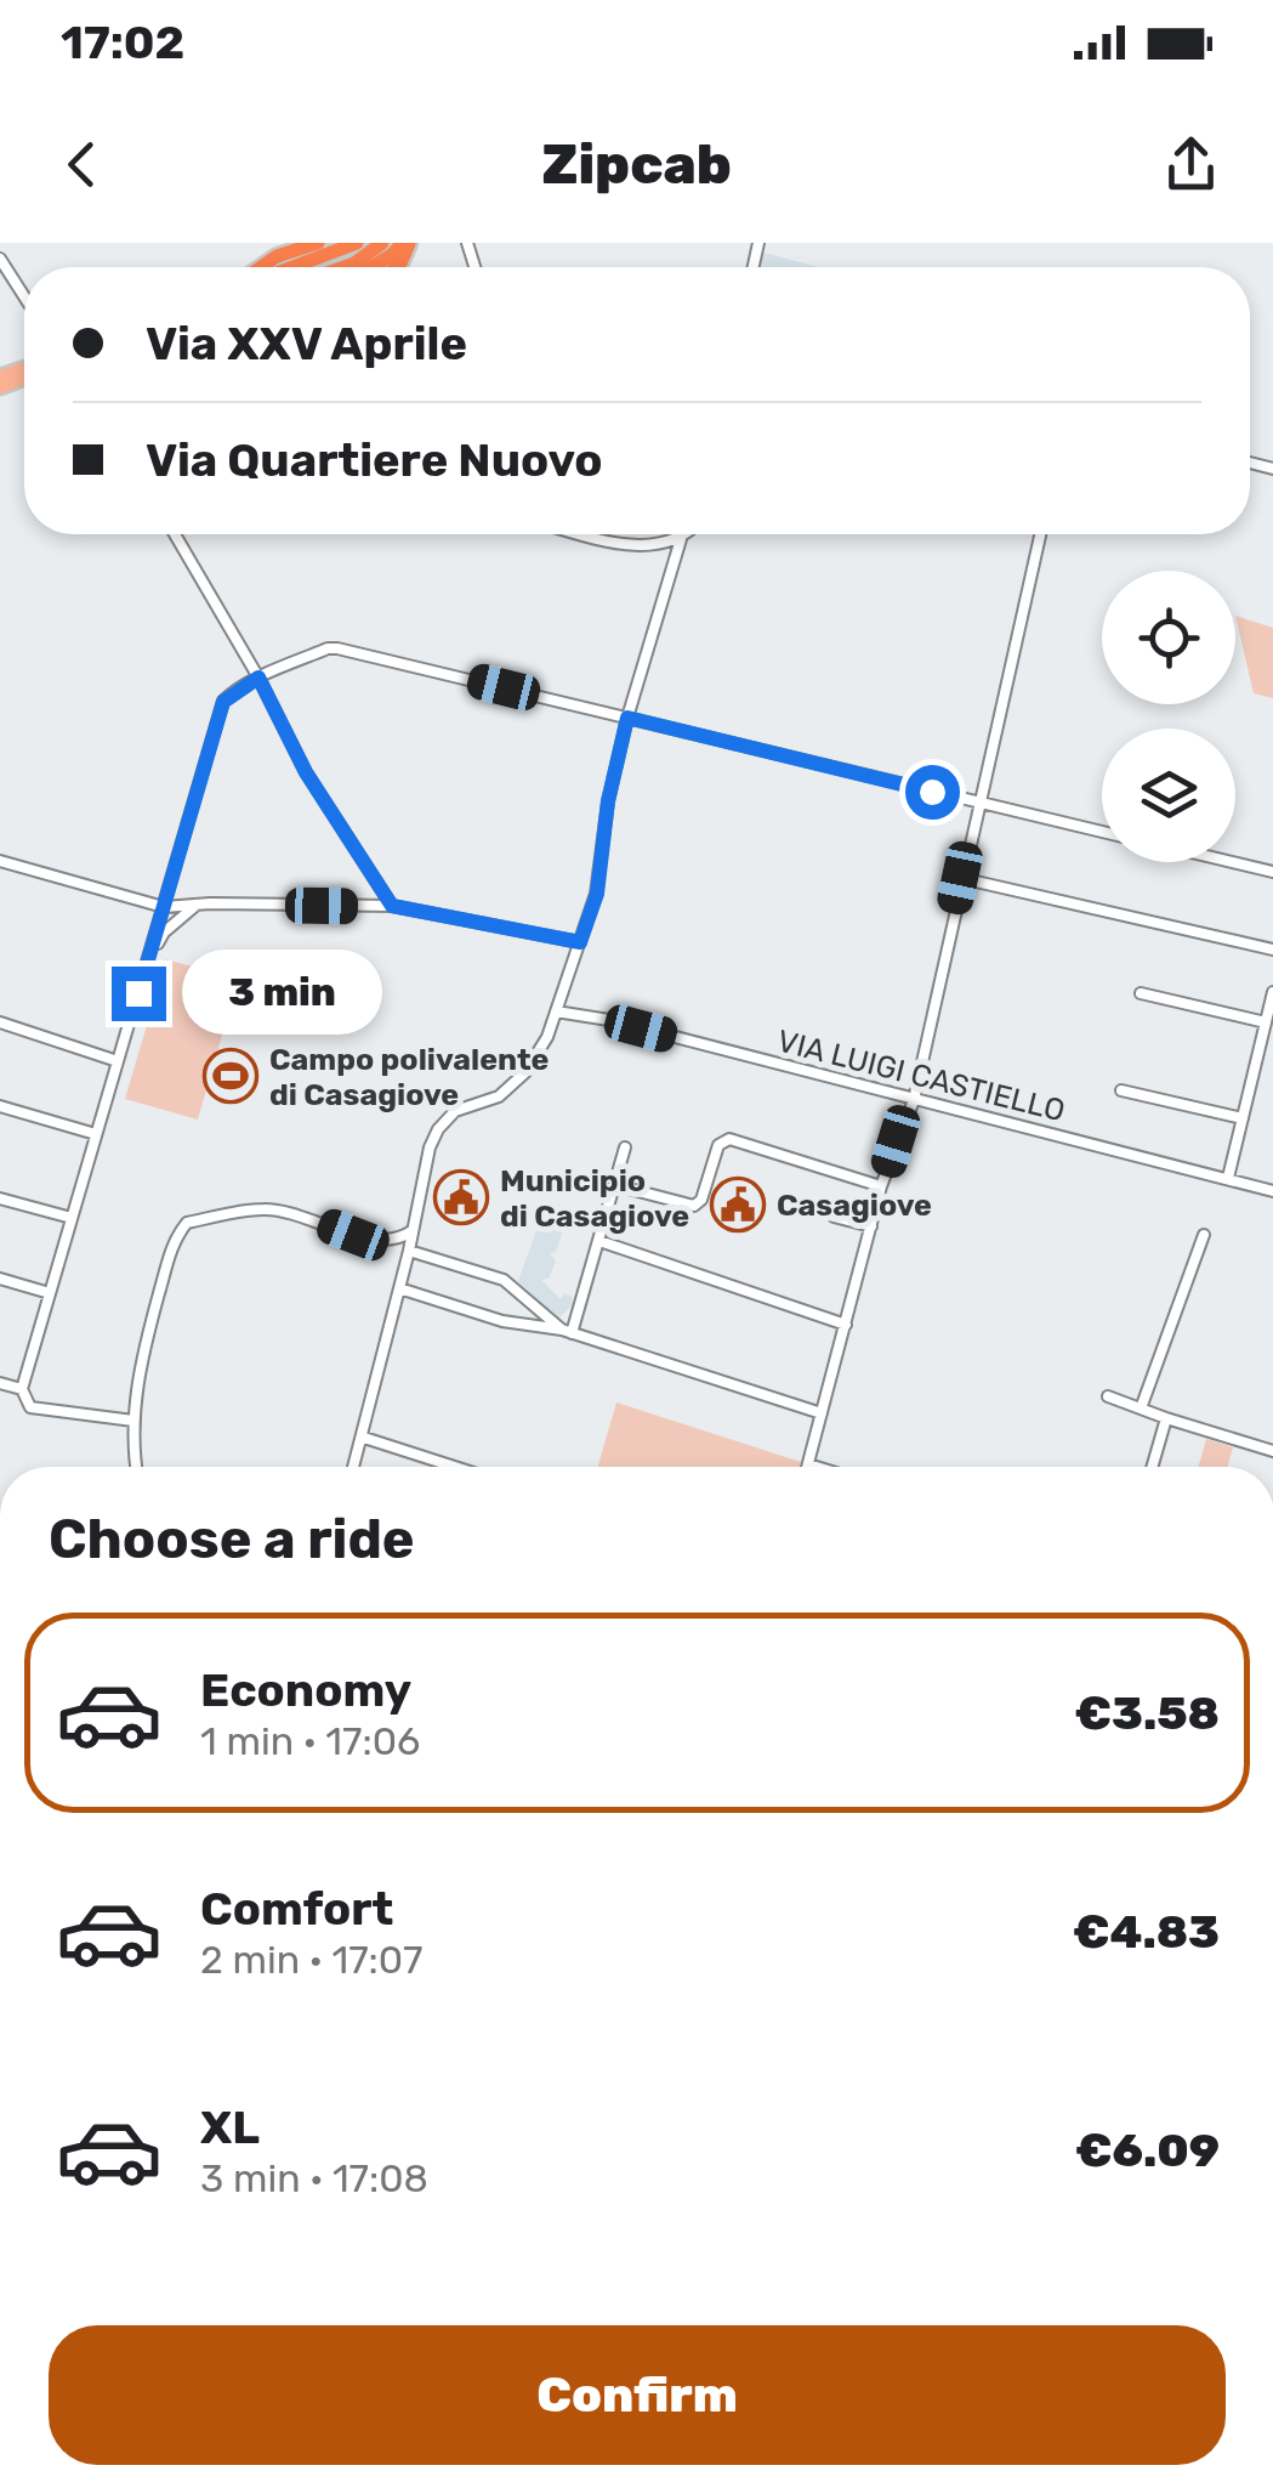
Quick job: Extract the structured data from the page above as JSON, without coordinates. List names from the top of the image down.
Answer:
{
  "streets": {
    "street": ["VIA LUIGI CASTIELLO"]
  },
  "places": {
    "sports": ["Campo polivalente di Casagiove"],
    "public building": ["Municipio di Casagiove", "Casagiove"]
  },
  "page": {
    "status": "17:02",
    "header": "Zipcab",
    "banner": ["Via XXV Aprile", "Via Quartiere Nuovo"],
    "bubble": "3 min",
    "heading": "Choose a ride",
    "list": [
      {
        "name": "Economy",
        "note": "1 min · 17:06",
        "value": "€3.58"
      },
      {
        "name": "Comfort",
        "note": "2 min · 17:07",
        "value": "€4.83"
      },
      {
        "name": "XL",
        "note": "3 min · 17:08",
        "value": "€6.09"
      }
    ],
    "buttons": "Confirm"
  }
}
